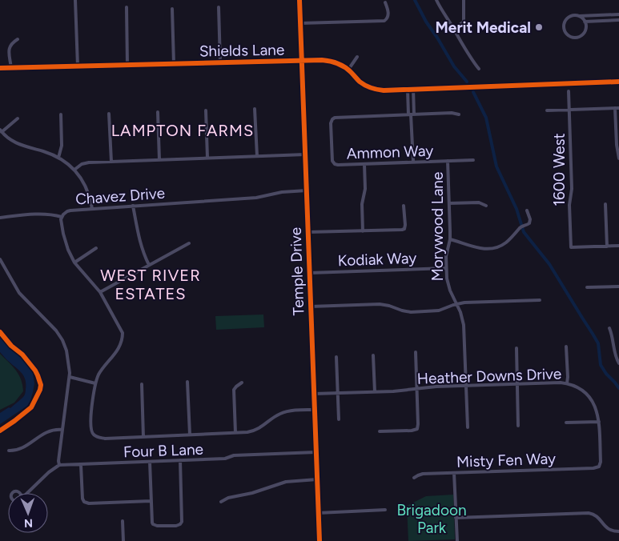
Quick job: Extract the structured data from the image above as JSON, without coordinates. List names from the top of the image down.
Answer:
{
  "streets": {
    "main road": ["Shields Lane", "Temple Drive"],
    "street": [
      "Ammon Way",
      "1600 West",
      "Chavez Drive",
      "Morywood Lane",
      "Kodiak Way",
      "Heather Downs Drive",
      "Four B Lane",
      "Misty Fen Way"
    ]
  },
  "crossings": [
    ["Shields Lane", "Temple Drive"],
    ["Ammon Way", "Morywood Lane"],
    ["Chavez Drive", "Temple Drive"],
    ["Morywood Lane", "Kodiak Way"],
    ["Morywood Lane", "Heather Downs Drive"],
    ["Kodiak Way", "Temple Drive"],
    ["Temple Drive", "Heather Downs Drive"],
    ["Temple Drive", "Four B Lane"],
    ["Heather Downs Drive", "Misty Fen Way"]
  ],
  "districts": ["LAMPTON FARMS", "WEST RIVER ESTATES"],
  "parks": ["Brigadoon Park"],
  "places": ["Merit Medical"],
  "north": "bottom"
}
